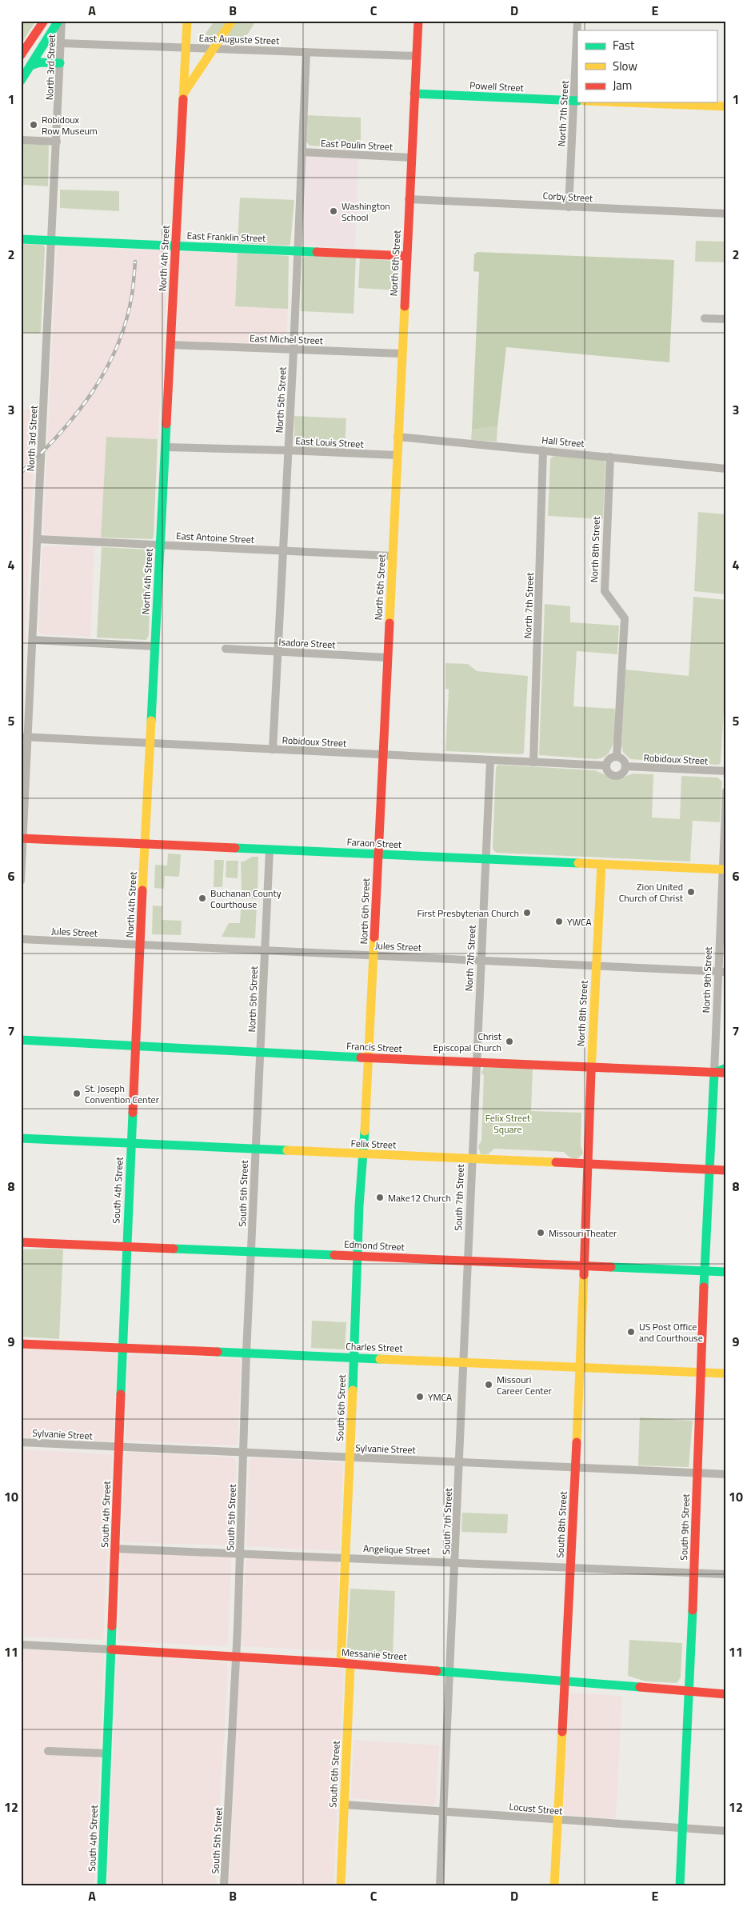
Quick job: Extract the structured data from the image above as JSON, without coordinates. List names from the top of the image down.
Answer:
{
  "streets": {
    "main road": [
      "Powell Street",
      "East Franklin Street",
      "North 4th Street",
      "North 6th Street",
      "North 8th Street",
      "Faraon Street",
      "North 9th Street",
      "Francis Street",
      "Felix Street",
      "South 4th Street",
      "Edmond Street",
      "Charles Street",
      "South 6th Street",
      "South 8th Street",
      "South 9th Street",
      "Messanie Street"
    ],
    "street": [
      "East Auguste Street",
      "North 3rd Street",
      "North 7th Street",
      "East Poulin Street",
      "Corby Street",
      "East Michel Street",
      "North 5th Street",
      "Hall Street",
      "East Louis Street",
      "East Antoine Street",
      "Isadore Street",
      "Robidoux Street",
      "Jules Street",
      "South 5th Street",
      "South 7th Street",
      "Sylvanie Street",
      "Angelique Street",
      "Locust Street"
    ]
  },
  "crossings": [
    ["East Auguste Street", "North 3rd Street"],
    ["East Auguste Street", "North 4th Street"],
    ["East Auguste Street", "North 6th Street"],
    ["East Auguste Street", "North 5th Street"],
    ["North 3rd Street", "East Franklin Street"],
    ["North 3rd Street", "East Antoine Street"],
    ["North 3rd Street", "Robidoux Street"],
    ["North 3rd Street", "Faraon Street"],
    ["Powell Street", "North 7th Street"],
    ["Powell Street", "North 6th Street"],
    ["North 7th Street", "Corby Street"],
    ["North 7th Street", "Hall Street"],
    ["North 7th Street", "Robidoux Street"],
    ["North 7th Street", "Faraon Street"],
    ["North 7th Street", "Jules Street"],
    ["North 7th Street", "Francis Street"],
    ["North 7th Street", "Felix Street"],
    ["North 7th Street", "South 7th Street"],
    ["East Poulin Street", "North 6th Street"],
    ["East Poulin Street", "North 5th Street"],
    ["Corby Street", "North 6th Street"],
    ["East Franklin Street", "North 4th Street"],
    ["East Franklin Street", "North 6th Street"],
    ["East Franklin Street", "North 5th Street"],
    ["North 4th Street", "East Michel Street"],
    ["North 4th Street", "East Louis Street"],
    ["North 4th Street", "East Antoine Street"],
    ["North 4th Street", "Robidoux Street"],
    ["North 4th Street", "Faraon Street"],
    ["North 4th Street", "Jules Street"],
    ["North 4th Street", "Francis Street"],
    ["North 4th Street", "Felix Street"],
    ["North 4th Street", "South 4th Street"],
    ["North 6th Street", "East Michel Street"],
    ["North 6th Street", "Hall Street"],
    ["North 6th Street", "East Louis Street"],
    ["North 6th Street", "East Antoine Street"],
    ["North 6th Street", "Isadore Street"],
    ["North 6th Street", "Robidoux Street"],
    ["North 6th Street", "Faraon Street"],
    ["North 6th Street", "Jules Street"],
    ["North 6th Street", "Francis Street"],
    ["North 6th Street", "Felix Street"],
    ["North 6th Street", "South 6th Street"],
    ["East Michel Street", "North 5th Street"],
    ["North 5th Street", "East Louis Street"],
    ["North 5th Street", "East Antoine Street"],
    ["North 5th Street", "Isadore Street"],
    ["North 5th Street", "Robidoux Street"],
    ["North 5th Street", "Faraon Street"],
    ["North 5th Street", "Jules Street"],
    ["North 5th Street", "Francis Street"],
    ["North 5th Street", "Felix Street"],
    ["North 5th Street", "South 5th Street"],
    ["Hall Street", "North 8th Street"],
    ["North 8th Street", "Robidoux Street"],
    ["North 8th Street", "Faraon Street"],
    ["North 8th Street", "Jules Street"],
    ["North 8th Street", "Francis Street"],
    ["North 8th Street", "Felix Street"],
    ["North 8th Street", "South 8th Street"],
    ["Faraon Street", "North 9th Street"],
    ["Jules Street", "North 9th Street"],
    ["North 9th Street", "Francis Street"],
    ["North 9th Street", "Felix Street"],
    ["North 9th Street", "South 9th Street"],
    ["Felix Street", "South 4th Street"],
    ["Felix Street", "South 5th Street"],
    ["Felix Street", "South 7th Street"],
    ["Felix Street", "South 6th Street"],
    ["Felix Street", "South 8th Street"],
    ["Felix Street", "South 9th Street"],
    ["South 4th Street", "Edmond Street"],
    ["South 4th Street", "Charles Street"],
    ["South 4th Street", "Sylvanie Street"],
    ["South 4th Street", "Angelique Street"],
    ["South 4th Street", "Messanie Street"],
    ["South 5th Street", "Edmond Street"],
    ["South 5th Street", "Charles Street"],
    ["South 5th Street", "Sylvanie Street"],
    ["South 5th Street", "Angelique Street"],
    ["South 5th Street", "Messanie Street"],
    ["South 7th Street", "Edmond Street"],
    ["South 7th Street", "Charles Street"],
    ["South 7th Street", "Sylvanie Street"],
    ["South 7th Street", "Angelique Street"],
    ["South 7th Street", "Messanie Street"],
    ["South 7th Street", "Locust Street"],
    ["Edmond Street", "South 6th Street"],
    ["Edmond Street", "South 8th Street"],
    ["Edmond Street", "South 9th Street"],
    ["Charles Street", "South 6th Street"],
    ["Charles Street", "South 8th Street"],
    ["Charles Street", "South 9th Street"],
    ["South 6th Street", "Sylvanie Street"],
    ["South 6th Street", "Angelique Street"],
    ["South 6th Street", "Messanie Street"],
    ["South 6th Street", "Locust Street"],
    ["Sylvanie Street", "South 8th Street"],
    ["Sylvanie Street", "South 9th Street"],
    ["South 8th Street", "Angelique Street"],
    ["South 8th Street", "Messanie Street"],
    ["South 8th Street", "Locust Street"],
    ["South 9th Street", "Angelique Street"],
    ["South 9th Street", "Messanie Street"],
    ["South 9th Street", "Locust Street"]
  ],
  "parks": ["Felix Street Square"],
  "places": [
    "Robidoux Row Museum",
    "Washington School",
    "Zion United Church of Christ",
    "Buchanan County Courthouse",
    "First Presbyterian Church",
    "YWCA",
    "Christ Episcopal Church",
    "St. Joseph Convention Center",
    "Make12 Church",
    "Missouri Theater",
    "US Post Office and Courthouse",
    "Missouri Career Center",
    "YMCA"
  ],
  "legend": ["Fast", "Slow", "Jam"],
  "grid": {
    "columns": [
      "A",
      "B",
      "C",
      "D",
      "E"
    ],
    "rows": [
      "1",
      "2",
      "3",
      "4",
      "5",
      "6",
      "7",
      "8",
      "9",
      "10",
      "11",
      "12"
    ]
  }
}
